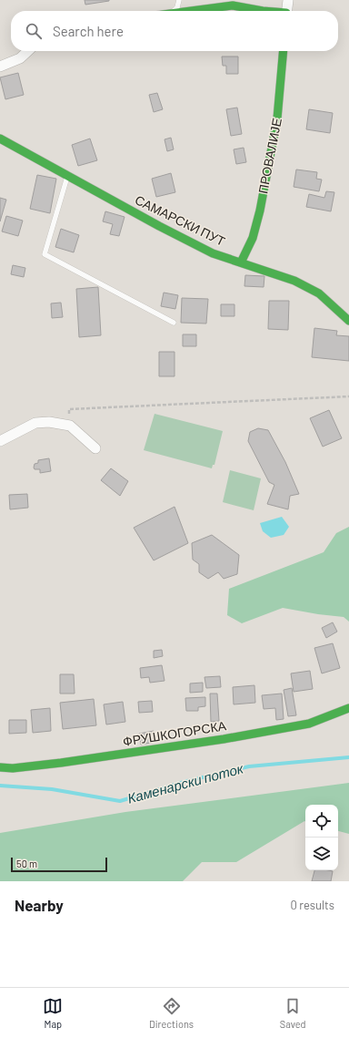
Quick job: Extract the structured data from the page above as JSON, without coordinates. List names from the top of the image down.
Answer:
{
  "streets": {
    "street": ["ПРОВАЛИЈЕ", "САМАРСКИ ПУТ", "ФРУШКОГОРСКА"]
  },
  "crossings": [
    ["ПРОВАЛИЈЕ", "САМАРСКИ ПУТ"]
  ],
  "water": ["Каменарски поток"],
  "scale_bar": "50 m",
  "page": {
    "search": "Search here",
    "scale": "50 m",
    "heading": ["Nearby", "0 results"],
    "nav": ["Map", "Directions", "Saved"]
  }
}
